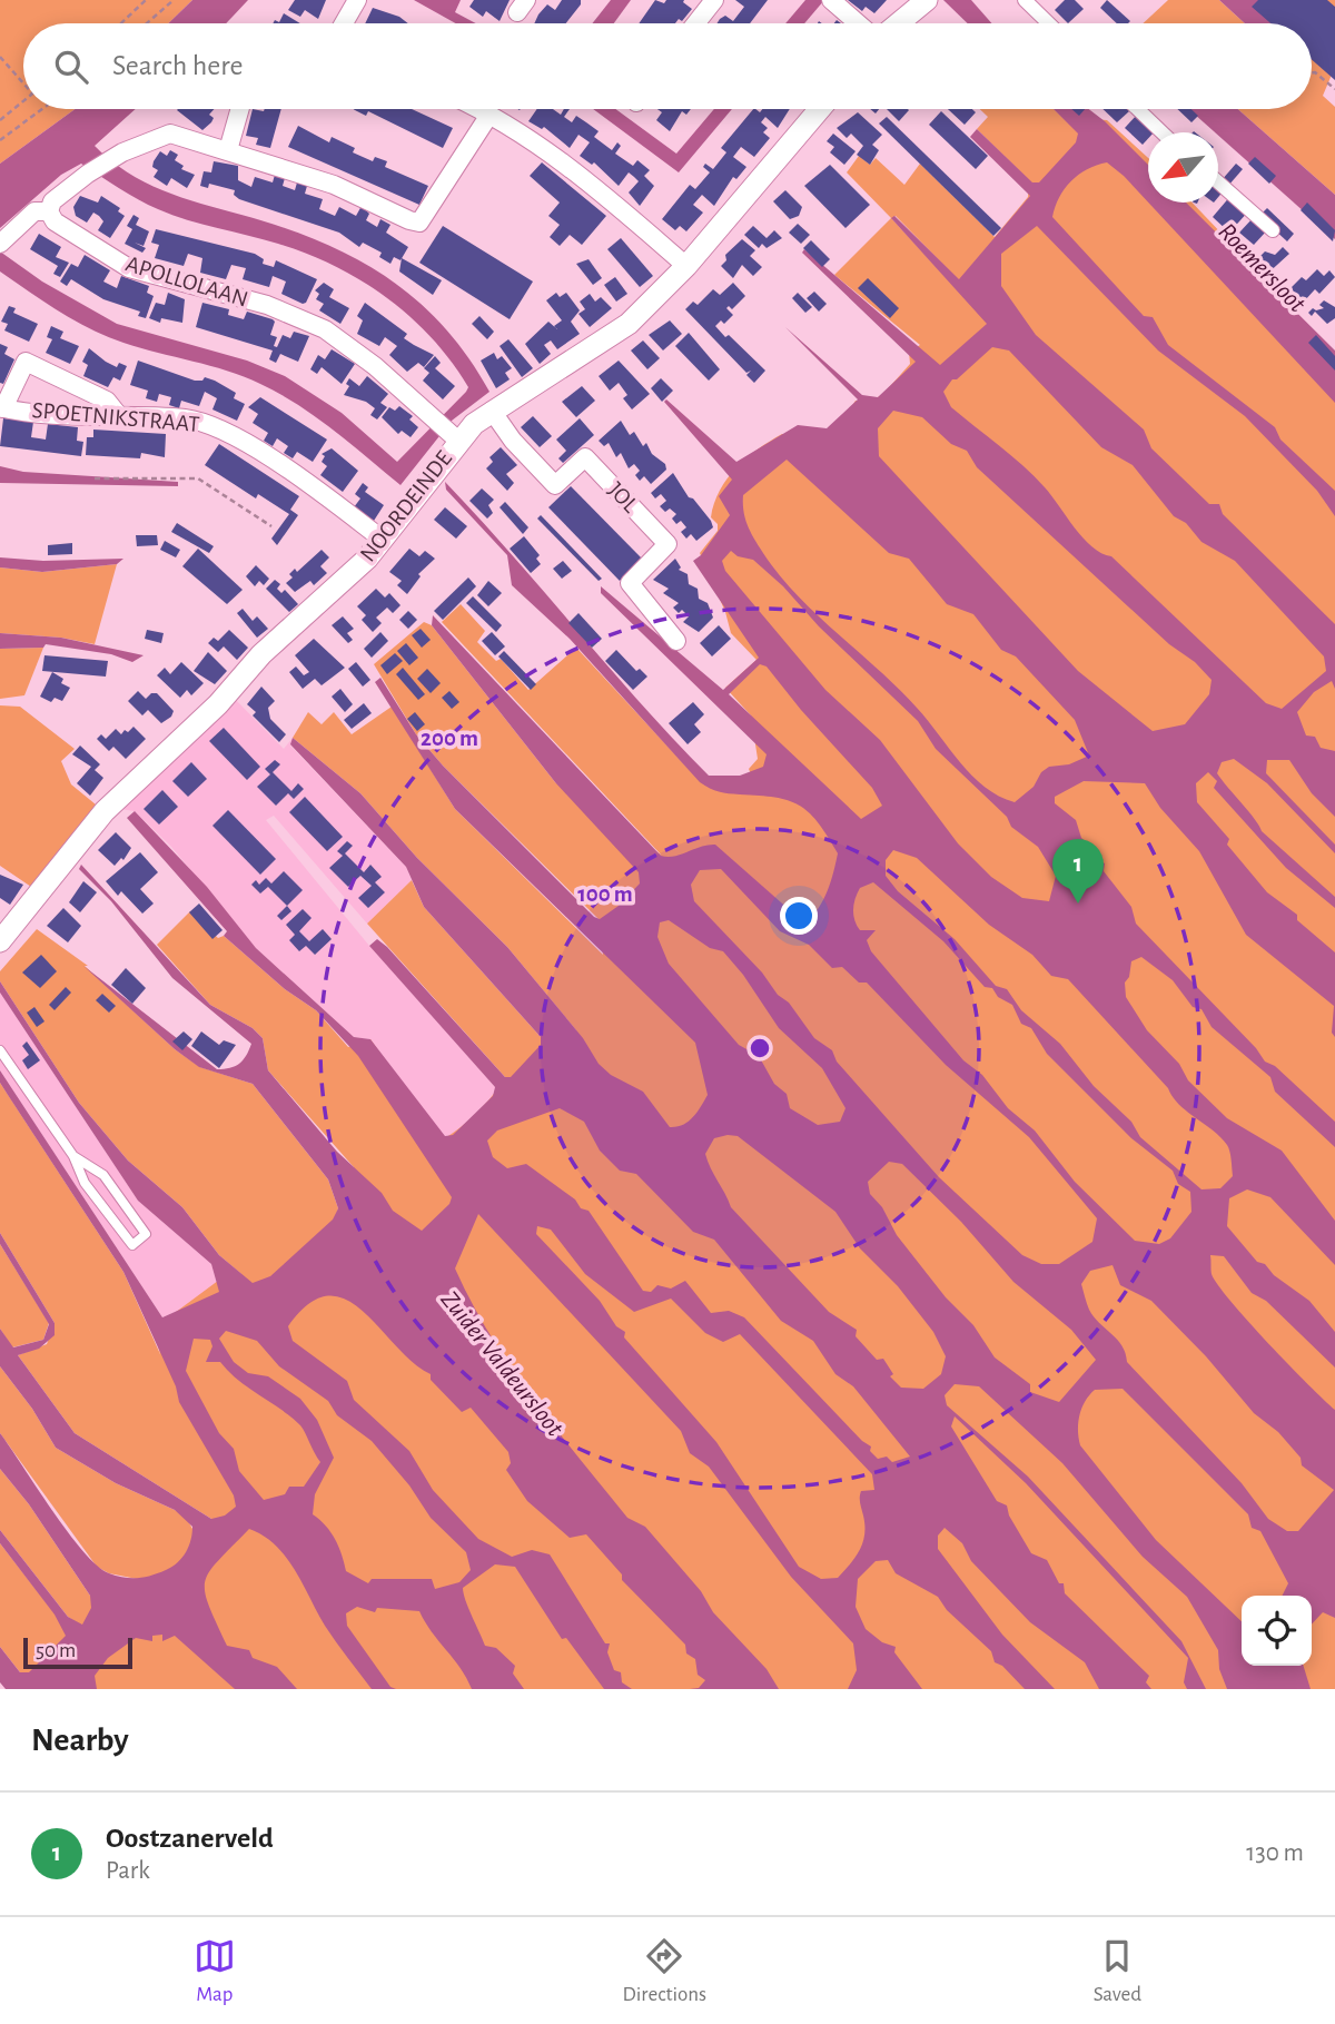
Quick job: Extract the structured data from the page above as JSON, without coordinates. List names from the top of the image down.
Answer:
{
  "streets": {
    "street": [
      "APOLLOLAAN",
      "SPOETNIKSTRAAT",
      "JOL",
      "NOORDEINDE"
    ]
  },
  "crossings": [
    ["APOLLOLAAN", "NOORDEINDE"],
    ["SPOETNIKSTRAAT", "NOORDEINDE"],
    ["JOL", "NOORDEINDE"]
  ],
  "water": ["Roemersloot", "Zuider Valdeursloot"],
  "scale_bar": "50 m",
  "north": "bottom left",
  "page": {
    "search": "Search here",
    "pins": "1",
    "scale": "50 m",
    "heading": "Nearby",
    "list": [
      {
        "mark": "1",
        "name": "Oostzanerveld",
        "note": "Park",
        "value": "130 m"
      }
    ],
    "nav": ["Map", "Directions", "Saved"]
  },
  "rings": ["200 m", "100 m"]
}
